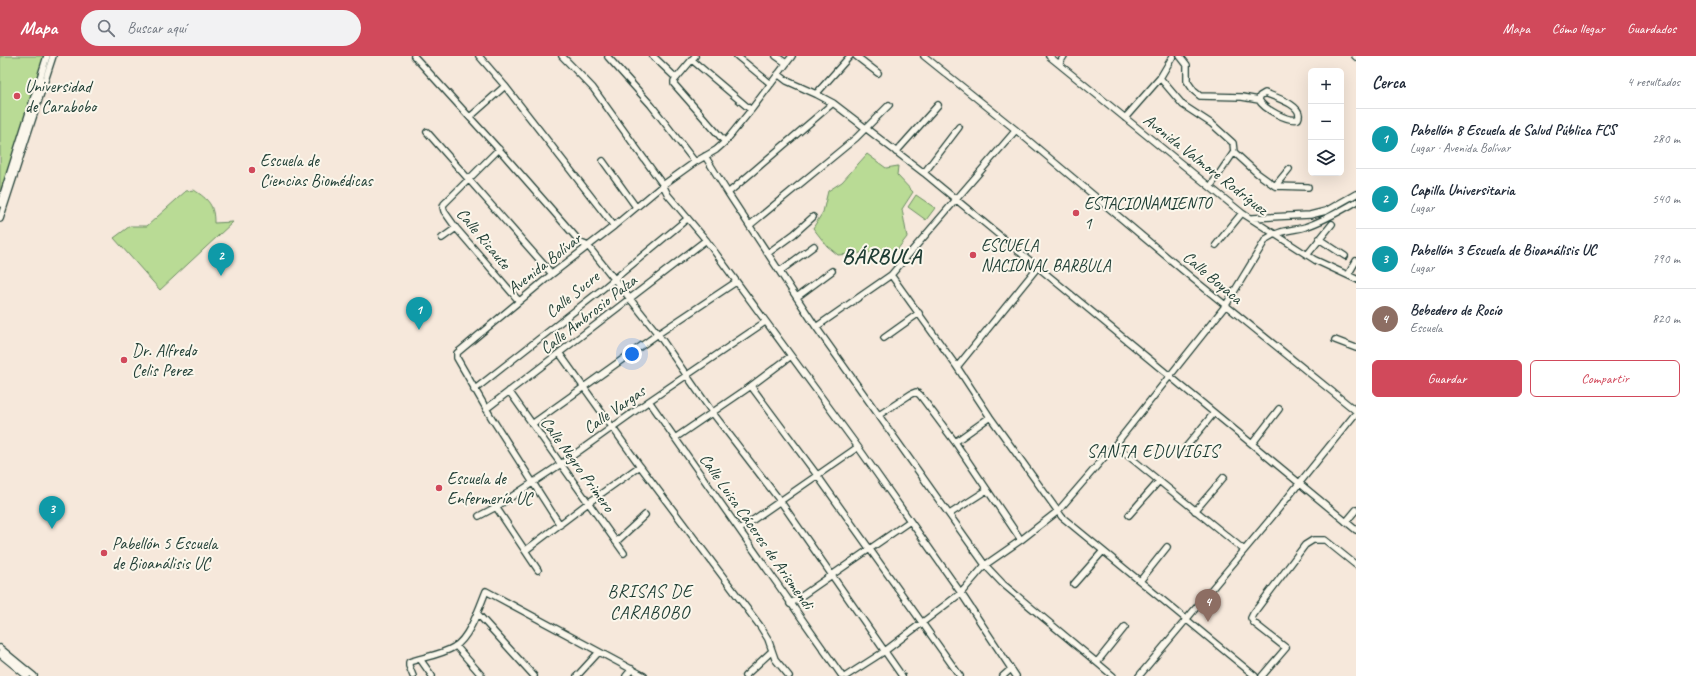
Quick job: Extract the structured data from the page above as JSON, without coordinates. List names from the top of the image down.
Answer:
{
  "streets": {
    "street": [
      "Avenida Valmore Rodríguez",
      "Calle Ricaute",
      "Avenida Bolívar",
      "Calle Boyaca",
      "Calle Sucre",
      "Calle Ambrosio Palza",
      "Calle Vargas",
      "Calle Negro Primero",
      "Calle Luisa Cáceres de Arismendi"
    ]
  },
  "crossings": [
    ["Calle Ricaute", "Avenida Bolívar"],
    ["Avenida Bolívar", "Calle Sucre"],
    ["Avenida Bolívar", "Calle Ambrosio Palza"],
    ["Avenida Bolívar", "Calle Vargas"],
    ["Calle Ambrosio Palza", "Calle Negro Primero"],
    ["Calle Vargas", "Calle Negro Primero"],
    ["Calle Vargas", "Calle Luisa Cáceres de Arismendi"]
  ],
  "districts": ["BÁRBULA", "SANTA EDUVIGIS", "BRISAS DE CARABOBO"],
  "places": [
    "Universidad de Carabobo",
    "Escuela de Ciencias Biomédicas",
    "ESTACIONAMIENTO 1",
    "ESCUELA NACIONAL BARBULA",
    "Dr. Alfredo Celis Perez",
    "Escuela de Enfermería UC",
    "Pabellón 5 Escuela de Bioanálisis UC"
  ],
  "page": {
    "header": "Mapa",
    "search": "Buscar aquí",
    "nav": ["Mapa", "Cómo llegar", "Guardados"],
    "heading": ["Cerca", "4 resultados"],
    "map_buttons": ["+", "−"],
    "list": [
      {
        "mark": "1",
        "name": "Pabellón 8 Escuela de Salud Pública FCS",
        "note": "Lugar · Avenida Bolívar",
        "value": "280 m"
      },
      {
        "mark": "2",
        "name": "Capilla Universitaria",
        "note": "Lugar",
        "value": "540 m"
      },
      {
        "mark": "3",
        "name": "Pabellón 3 Escuela de Bioanálisis UC",
        "note": "Lugar",
        "value": "790 m"
      },
      {
        "mark": "4",
        "name": "Bebedero de Rocío",
        "note": "Escuela",
        "value": "820 m"
      }
    ],
    "pins": [
      "2",
      "1",
      "3",
      "4"
    ],
    "buttons": ["Guardar", "Compartir"]
  }
}
